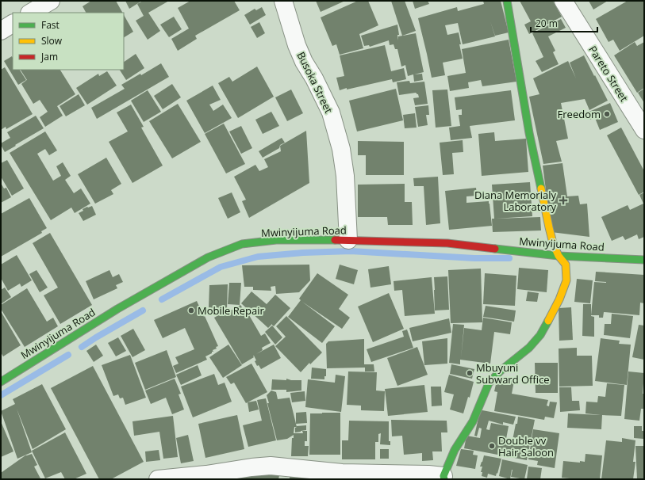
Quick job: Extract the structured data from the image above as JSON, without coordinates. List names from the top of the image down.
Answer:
{
  "streets": {
    "street": ["Pareto Street", "Busoka Street", "Mwinyijuma Road"]
  },
  "crossings": [
    ["Busoka Street", "Mwinyijuma Road"]
  ],
  "places": {
    "other": [
      "Freedom",
      "Mobile Repair",
      "Mbuyuni Subward Office",
      "Double vv Hair Saloon"
    ],
    "health": ["Diana Memorialy Laboratory"]
  },
  "legend": ["Fast", "Slow", "Jam"],
  "scale_bar": "20 m"
}
